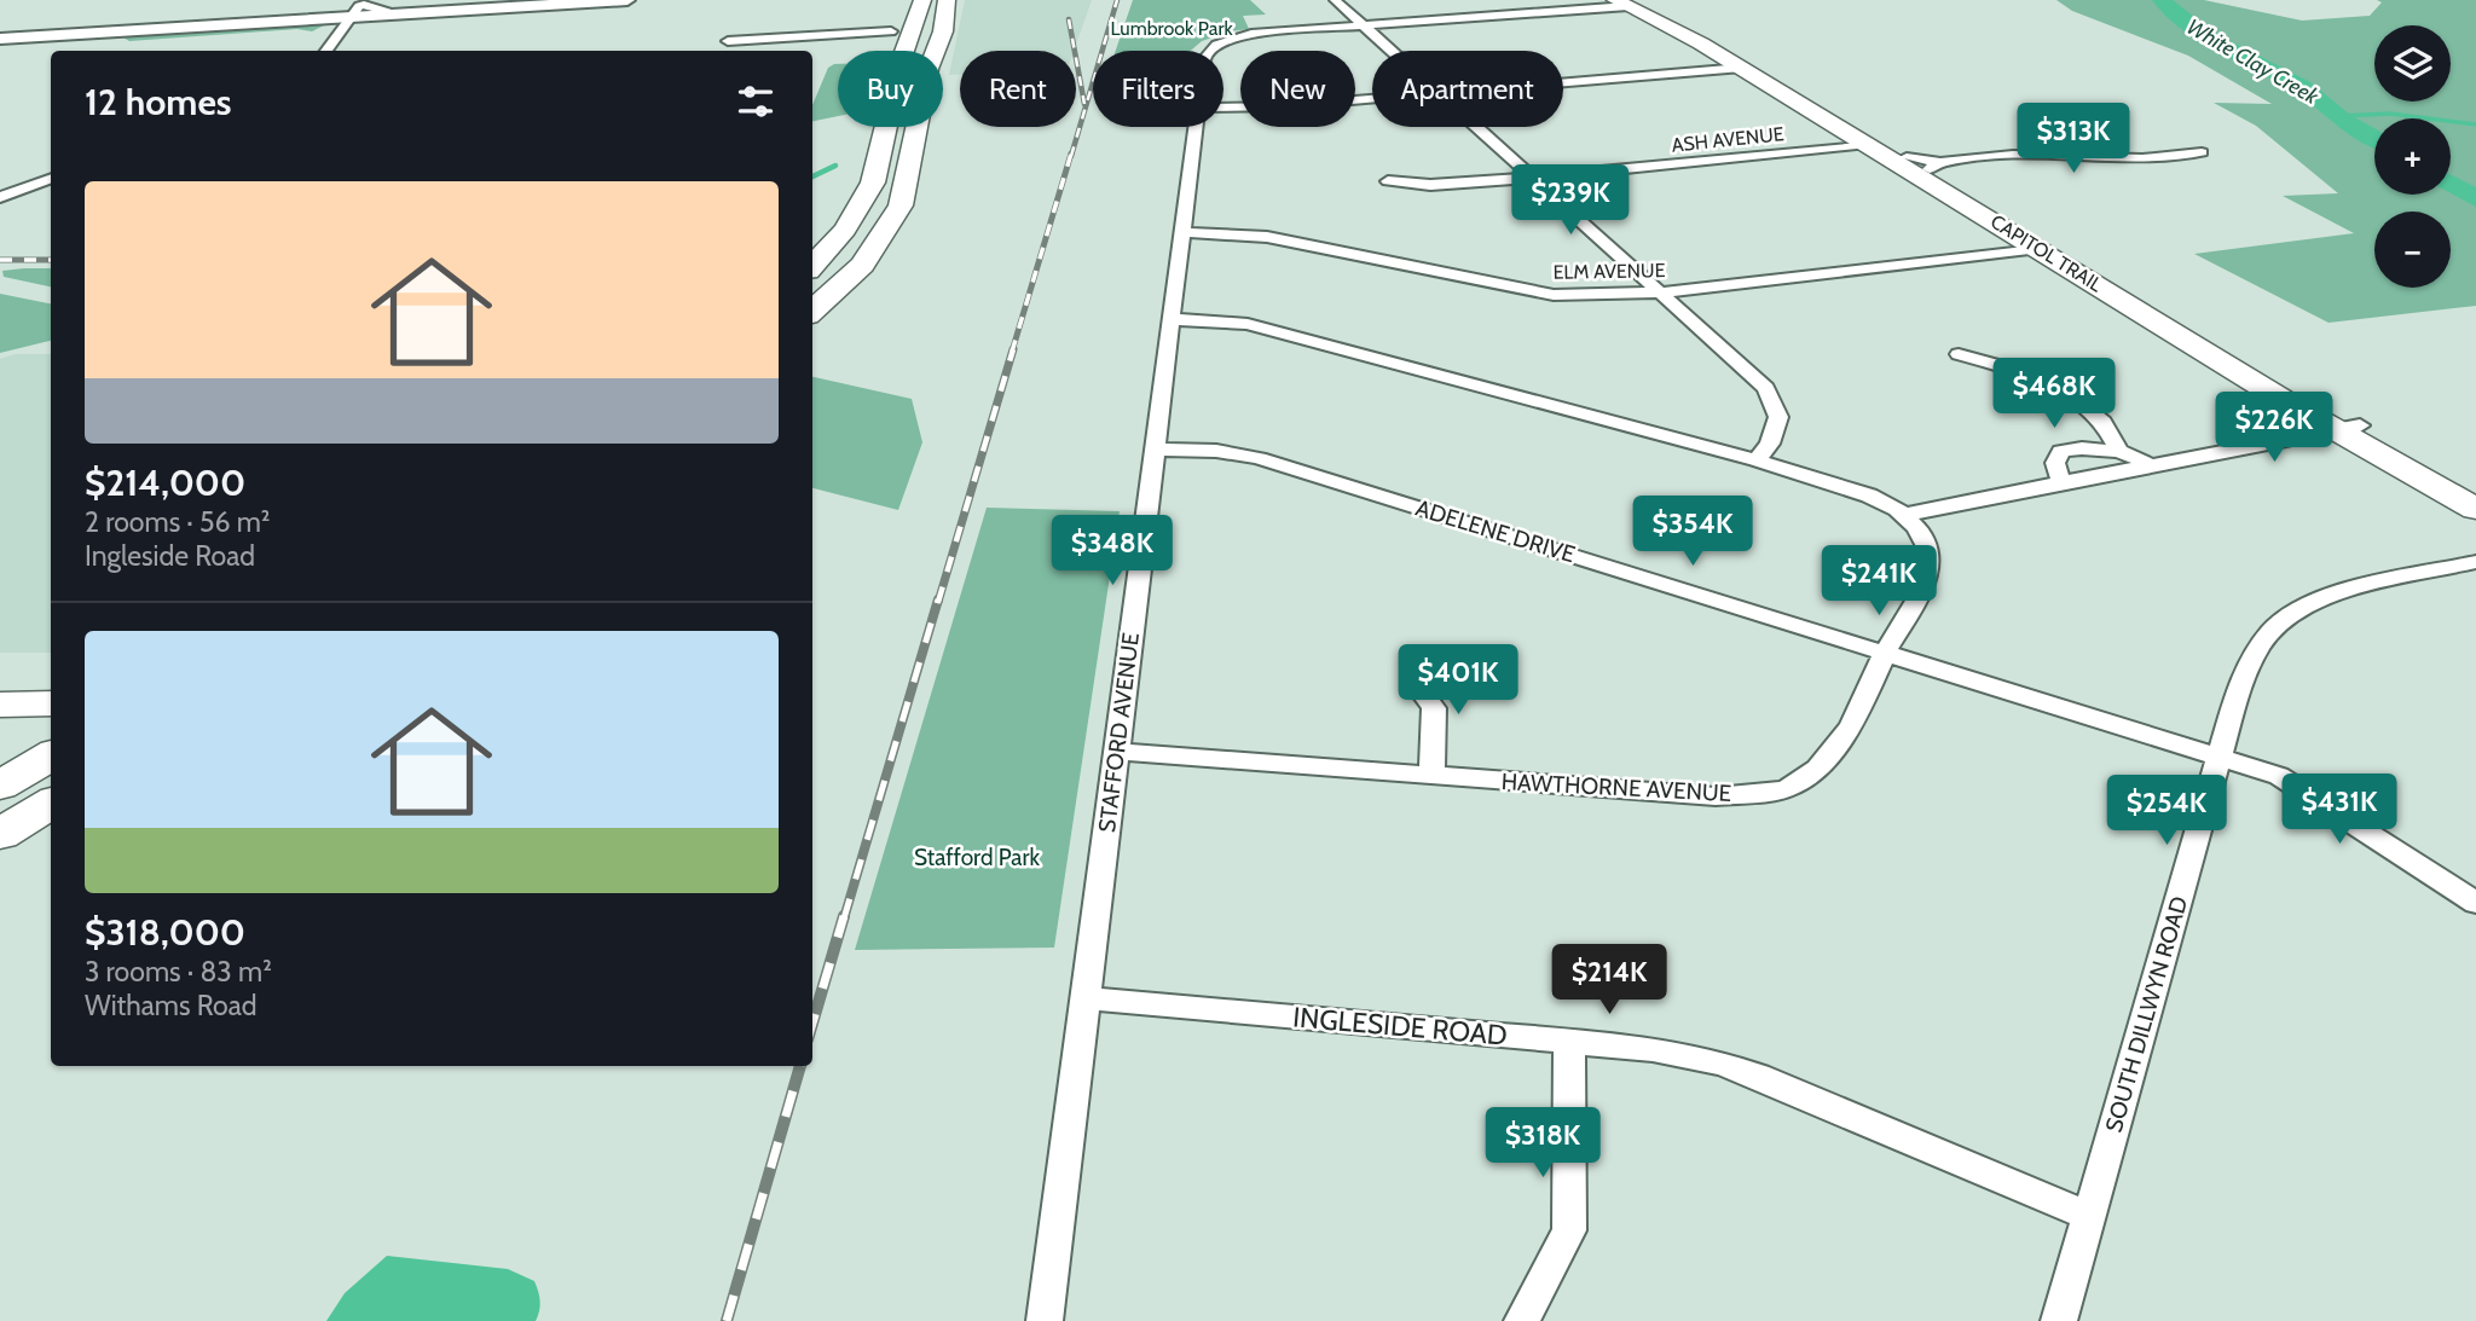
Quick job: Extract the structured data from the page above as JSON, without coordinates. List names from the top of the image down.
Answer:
{
  "streets": {
    "main road": ["CAPITOL TRAIL"],
    "street": [
      "ASH AVENUE",
      "ELM AVENUE",
      "ADELENE DRIVE",
      "STAFFORD AVENUE",
      "HAWTHORNE AVENUE",
      "SOUTH DILLWYN ROAD",
      "INGLESIDE ROAD"
    ]
  },
  "crossings": [
    ["ASH AVENUE", "CAPITOL TRAIL"],
    ["CAPITOL TRAIL", "ELM AVENUE"],
    ["CAPITOL TRAIL", "STAFFORD AVENUE"],
    ["ELM AVENUE", "STAFFORD AVENUE"],
    ["ADELENE DRIVE", "STAFFORD AVENUE"],
    ["ADELENE DRIVE", "HAWTHORNE AVENUE"],
    ["ADELENE DRIVE", "SOUTH DILLWYN ROAD"],
    ["STAFFORD AVENUE", "HAWTHORNE AVENUE"],
    ["STAFFORD AVENUE", "INGLESIDE ROAD"],
    ["SOUTH DILLWYN ROAD", "INGLESIDE ROAD"]
  ],
  "water": ["White Clay Creek"],
  "parks": ["Lumbrook Park", "Stafford Park"],
  "page": {
    "map_buttons": ["+", "−"],
    "chip": [
      "Buy",
      "Rent",
      "Filters",
      "New",
      "Apartment"
    ],
    "heading": "12 homes",
    "price": [
      "$313K",
      "$239K",
      "$468K",
      "$226K",
      "$354K",
      "$348K",
      "$241K",
      "$401K",
      "$431K",
      "$254K",
      "$214K",
      "$318K"
    ],
    "list": [
      {
        "name": "$214,000",
        "note": "2 rooms · 56 m² · Ingleside Road"
      },
      {
        "name": "$318,000",
        "note": "3 rooms · 83 m² · Withams Road"
      }
    ]
  }
}
